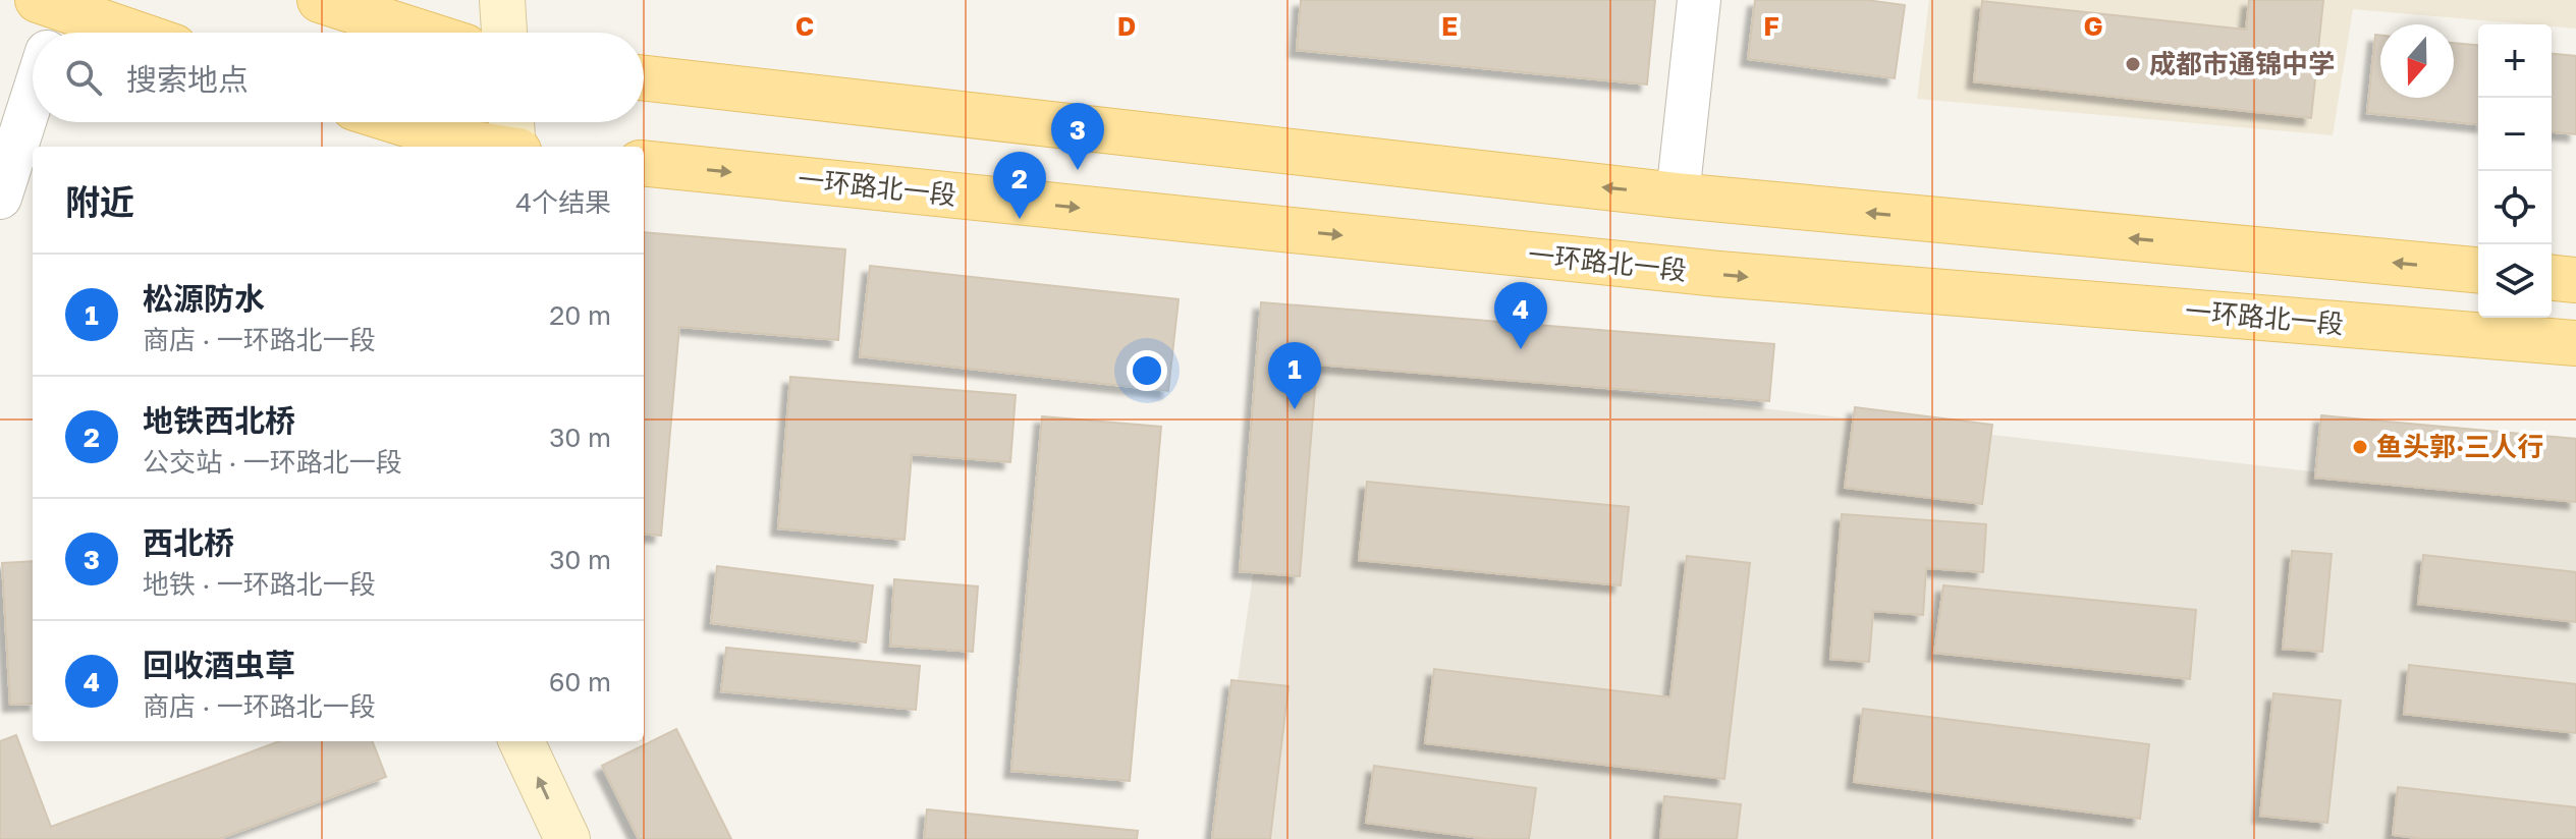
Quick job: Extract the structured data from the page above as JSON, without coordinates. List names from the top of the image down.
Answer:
{
  "streets": {
    "main road": ["一环路北一段"]
  },
  "places": ["成都市通锦中学", "鱼头郭·三人行"],
  "north": "bottom",
  "page": {
    "map_buttons": ["+", "−"],
    "search": "搜索地点",
    "pins": [
      "3",
      "2",
      "4",
      "1"
    ],
    "heading": ["附近", "4个结果"],
    "list": [
      {
        "mark": "1",
        "name": "松源防水",
        "note": "商店 · 一环路北一段",
        "value": "20 m"
      },
      {
        "mark": "2",
        "name": "地铁西北桥",
        "note": "公交站 · 一环路北一段",
        "value": "30 m"
      },
      {
        "mark": "3",
        "name": "西北桥",
        "note": "地铁 · 一环路北一段",
        "value": "30 m"
      },
      {
        "mark": "4",
        "name": "回收酒虫草",
        "note": "商店 · 一环路北一段",
        "value": "60 m"
      }
    ]
  },
  "grid": {
    "columns": [
      "C",
      "D",
      "E",
      "F",
      "G"
    ]
  }
}
